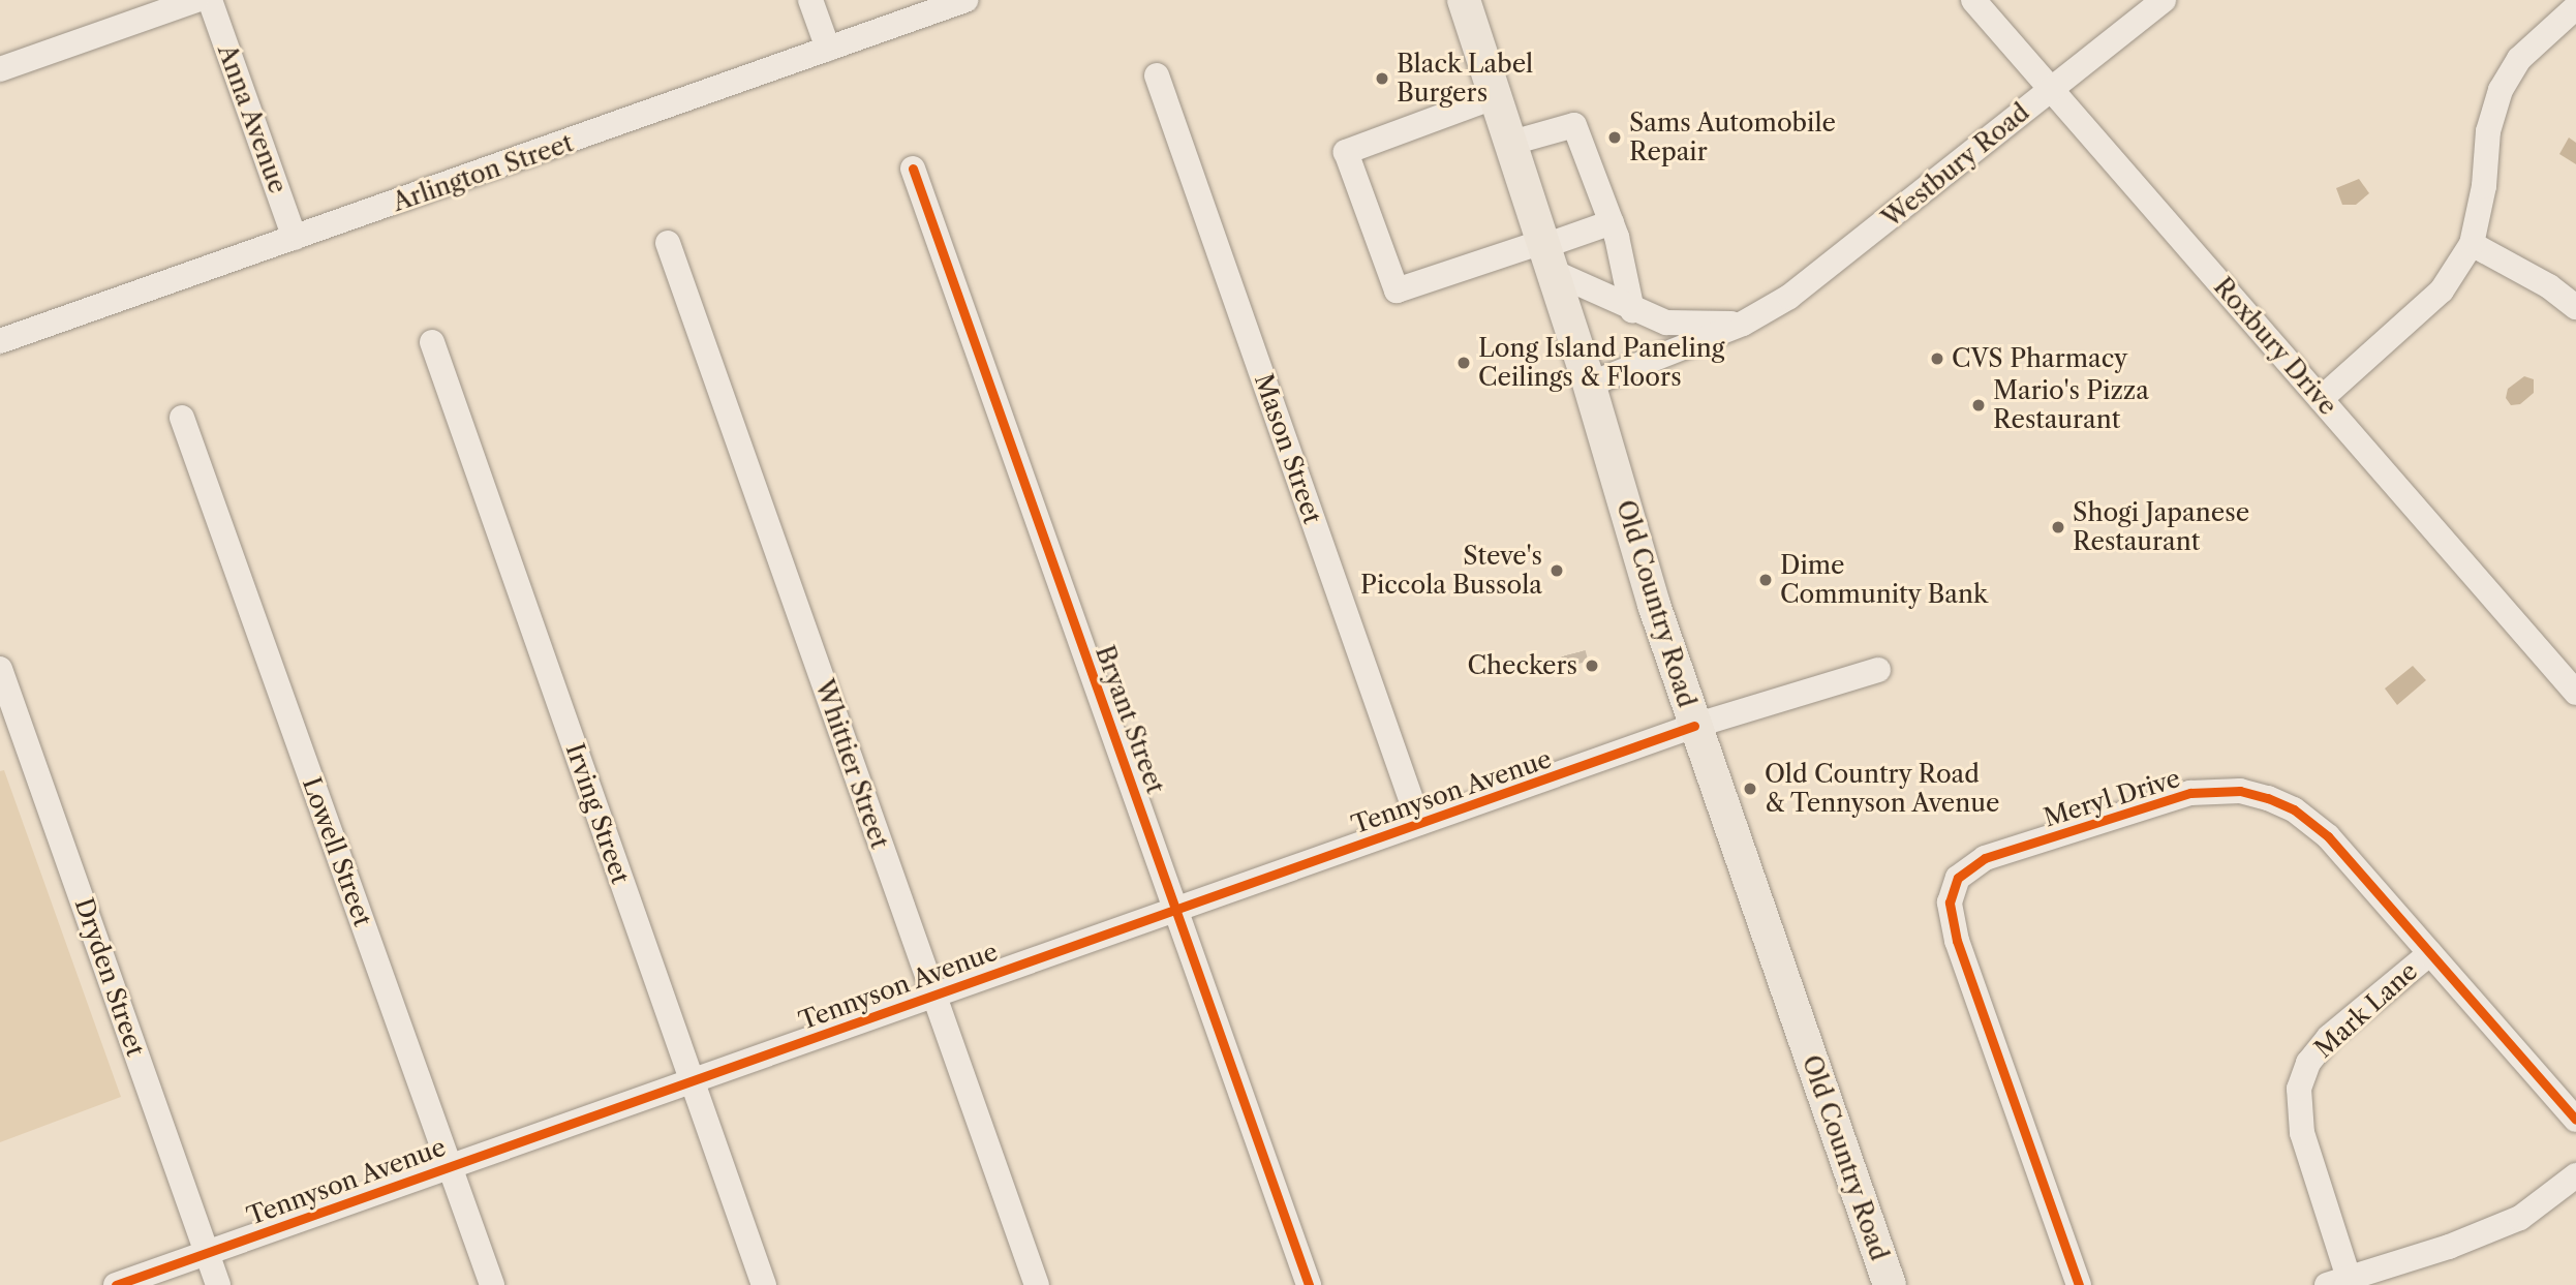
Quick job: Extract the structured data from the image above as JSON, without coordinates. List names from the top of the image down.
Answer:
{
  "streets": {
    "main road": ["Old Country Road"],
    "street": [
      "Anna Avenue",
      "Westbury Road",
      "Arlington Street",
      "Roxbury Drive",
      "Mason Street",
      "Bryant Street",
      "Whittier Street",
      "Tennyson Avenue",
      "Meryl Drive",
      "Irving Street",
      "Lowell Street",
      "Dryden Street",
      "Mark Lane"
    ]
  },
  "crossings": [
    ["Anna Avenue", "Arlington Street"],
    ["Westbury Road", "Roxbury Drive"],
    ["Westbury Road", "Old Country Road"],
    ["Mason Street", "Tennyson Avenue"],
    ["Old Country Road", "Tennyson Avenue"],
    ["Bryant Street", "Tennyson Avenue"],
    ["Whittier Street", "Tennyson Avenue"],
    ["Tennyson Avenue", "Irving Street"],
    ["Tennyson Avenue", "Lowell Street"],
    ["Tennyson Avenue", "Dryden Street"],
    ["Meryl Drive", "Mark Lane"]
  ],
  "places": [
    "Black Label Burgers",
    "Sams Automobile Repair",
    "CVS Pharmacy",
    "Long Island Paneling Ceilings & Floors",
    "Mario's Pizza Restaurant",
    "Shogi Japanese Restaurant",
    "Steve's Piccola Bussola",
    "Dime Community Bank",
    "Checkers",
    "Old Country Road & Tennyson Avenue"
  ]
}
